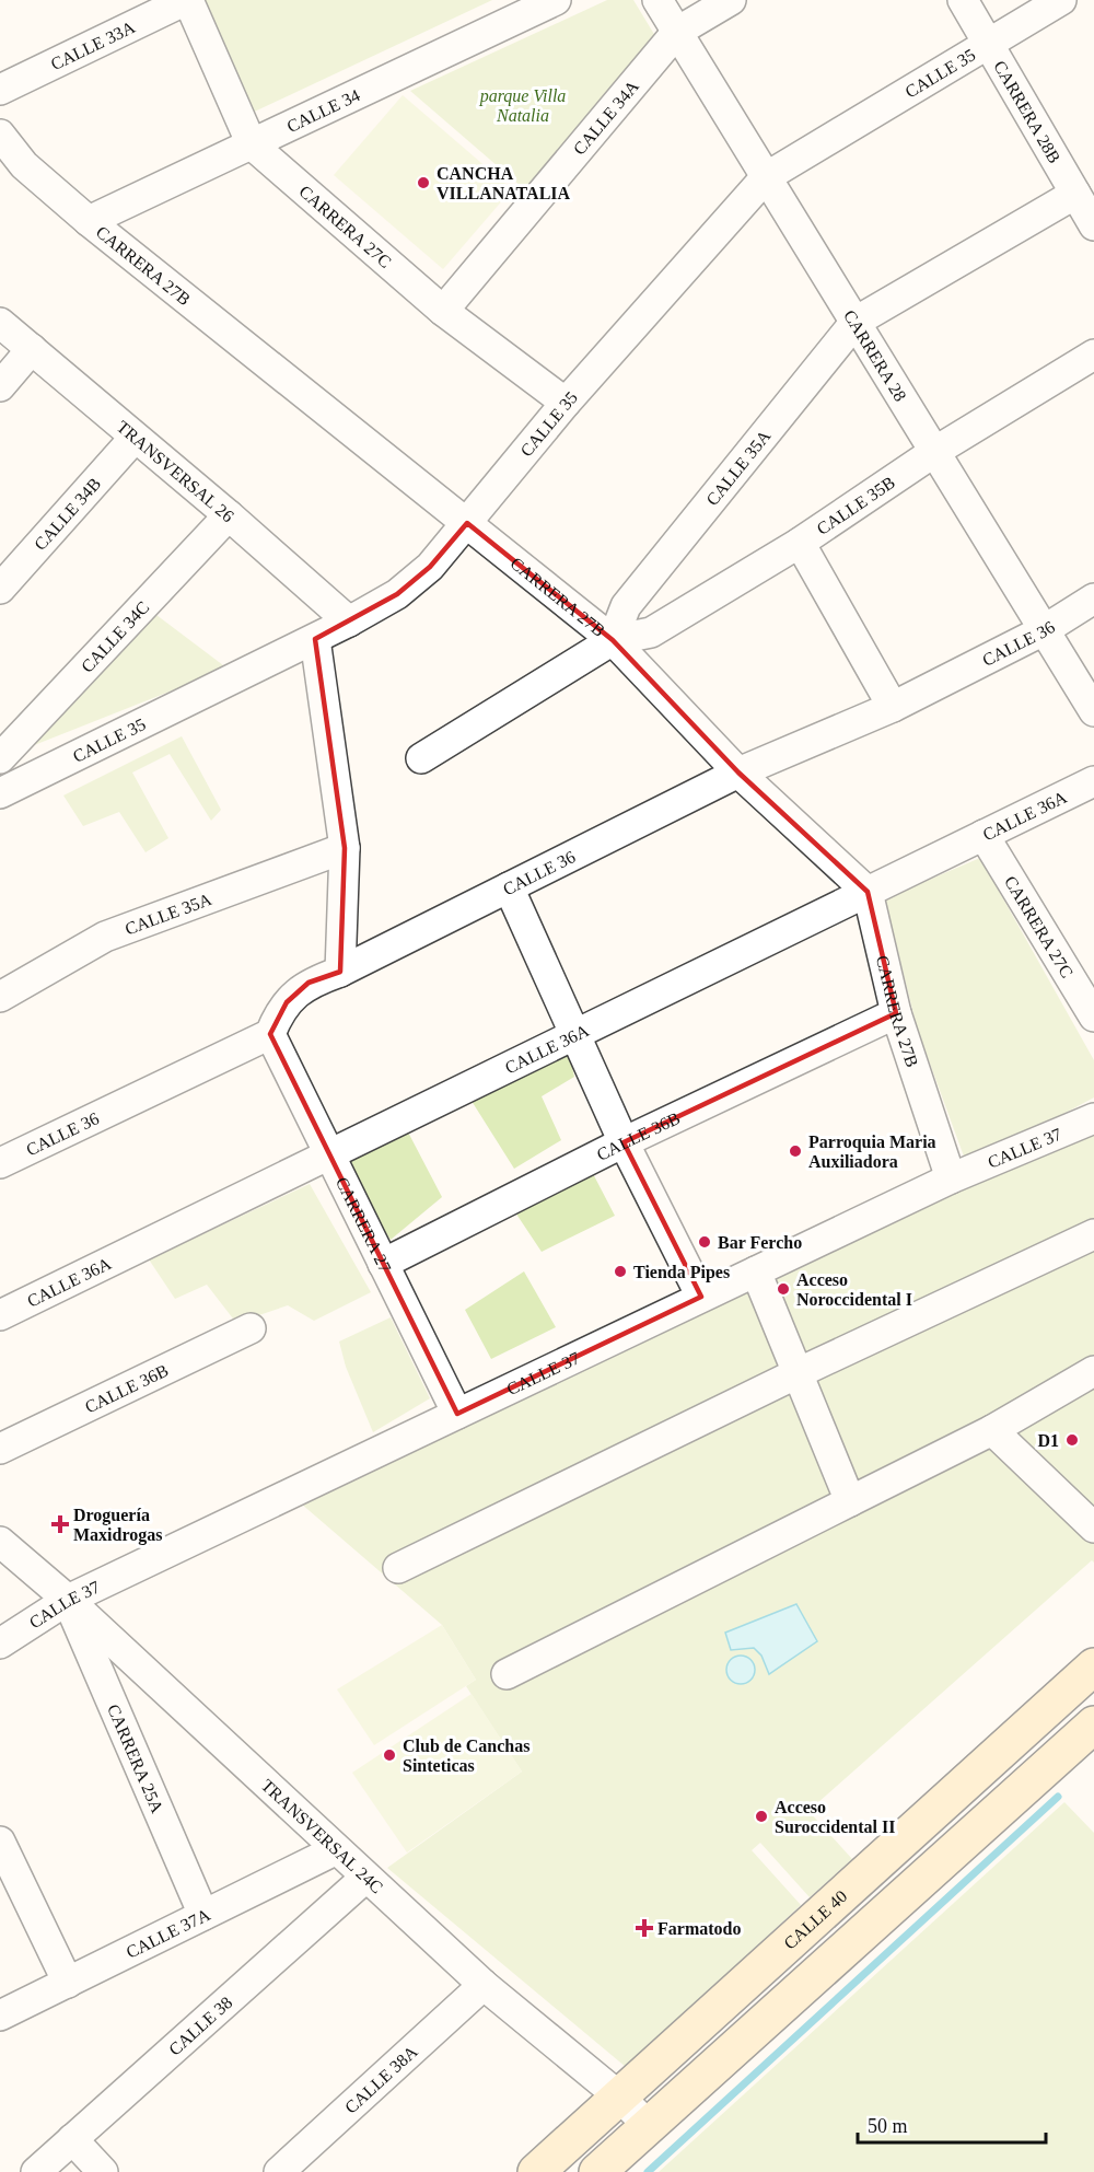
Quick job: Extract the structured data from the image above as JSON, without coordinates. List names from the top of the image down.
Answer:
{
  "streets": {
    "main road": ["CALLE 40"],
    "street": [
      "CALLE 33A",
      "CALLE 35",
      "CALLE 34",
      "CARRERA 28B",
      "CALLE 34A",
      "CARRERA 27C",
      "CARRERA 27B",
      "CARRERA 28",
      "CALLE 35A",
      "TRANSVERSAL 26",
      "CALLE 35B",
      "CALLE 34B",
      "CALLE 34C",
      "CALLE 36",
      "CALLE 36A",
      "CALLE 36B",
      "CALLE 37",
      "CARRERA 27",
      "CARRERA 25A",
      "TRANSVERSAL 24C",
      "CALLE 37A",
      "CALLE 38",
      "CALLE 38A"
    ]
  },
  "crossings": [
    ["CALLE 33A", "CARRERA 27C"],
    ["CALLE 35", "CARRERA 28B"],
    ["CALLE 35", "CARRERA 27C"],
    ["CALLE 35", "CARRERA 27B"],
    ["CALLE 35", "CARRERA 28"],
    ["CALLE 35", "TRANSVERSAL 26"],
    ["CALLE 34", "CARRERA 27C"],
    ["CALLE 34", "CARRERA 27B"],
    ["CARRERA 28B", "CALLE 35A"],
    ["CALLE 34A", "CARRERA 27C"],
    ["CALLE 34A", "CARRERA 28"],
    ["CARRERA 27C", "CALLE 36A"],
    ["CARRERA 27B", "CALLE 35A"],
    ["CARRERA 27B", "CALLE 35B"],
    ["CARRERA 27B", "CALLE 36"],
    ["CARRERA 27B", "CALLE 36A"],
    ["CARRERA 27B", "CALLE 36B"],
    ["CARRERA 27B", "CALLE 37"],
    ["CARRERA 28", "CALLE 35A"],
    ["CARRERA 28", "CALLE 35B"],
    ["CARRERA 28", "CALLE 36"],
    ["CALLE 35A", "CALLE 35B"],
    ["TRANSVERSAL 26", "CALLE 34B"],
    ["TRANSVERSAL 26", "CALLE 34C"],
    ["CALLE 36", "CARRERA 27"],
    ["CALLE 36A", "CARRERA 27"],
    ["CALLE 36B", "CARRERA 27"],
    ["CALLE 37", "CARRERA 27"],
    ["CALLE 37", "CARRERA 25A"],
    ["CALLE 37", "TRANSVERSAL 24C"],
    ["CARRERA 25A", "TRANSVERSAL 24C"],
    ["CARRERA 25A", "CALLE 37A"],
    ["TRANSVERSAL 24C", "CALLE 40"],
    ["TRANSVERSAL 24C", "CALLE 37A"],
    ["TRANSVERSAL 24C", "CALLE 38"],
    ["TRANSVERSAL 24C", "CALLE 38A"]
  ],
  "parks": ["parque Villa Natalia"],
  "places": {
    "other": [
      "CANCHA VILLANATALIA",
      "Parroquia Maria Auxiliadora",
      "Bar Fercho",
      "Tienda Pipes",
      "Acceso Noroccidental I",
      "D1",
      "Club de Canchas Sinteticas",
      "Acceso Suroccidental II"
    ],
    "health": ["Droguería Maxidrogas", "Farmatodo"]
  },
  "scale_bar": "50 m"
}
